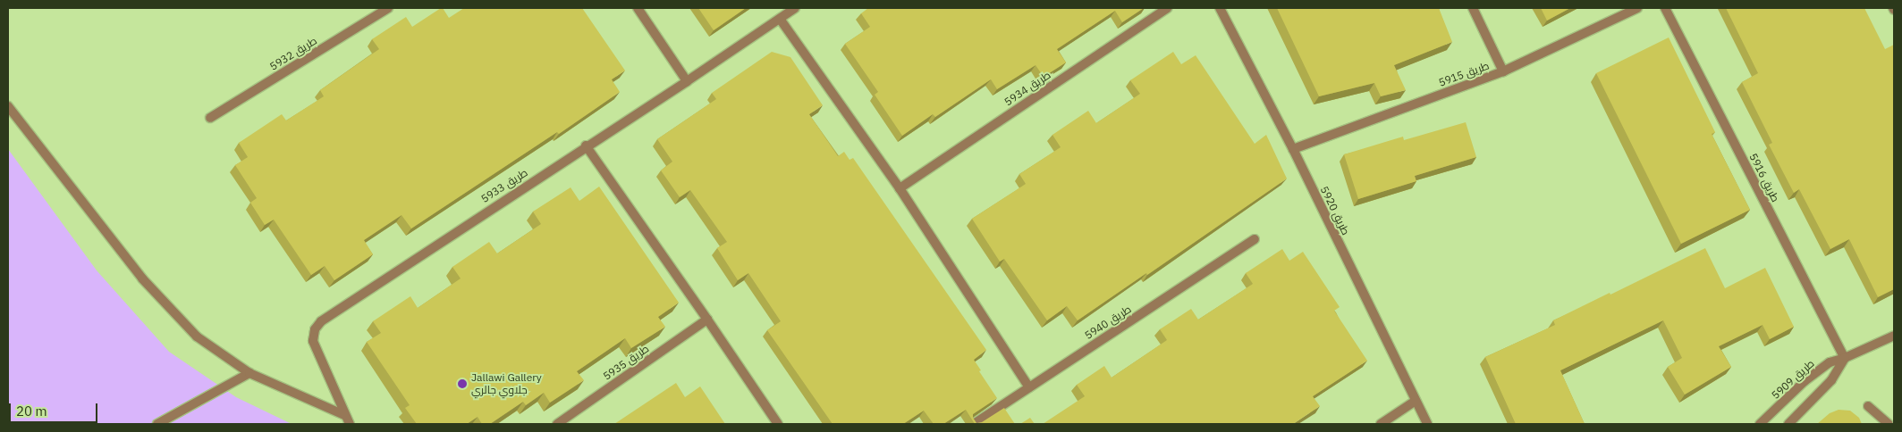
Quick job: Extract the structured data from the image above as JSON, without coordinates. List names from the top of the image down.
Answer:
{
  "streets": {
    "street": [
      "طريق 5932",
      "طريق 5915",
      "طريق 5934",
      "طريق 5916",
      "طريق 5933",
      "طريق 5920",
      "طريق 5940",
      "طريق 5935",
      "طريق 5909"
    ]
  },
  "crossings": [
    ["طريق 5915", "طريق 5920"],
    ["طريق 5916", "طريق 5909"]
  ],
  "places": ["Jallawi Gallery جلاوي جالري"],
  "scale_bar": "20 m"
}
